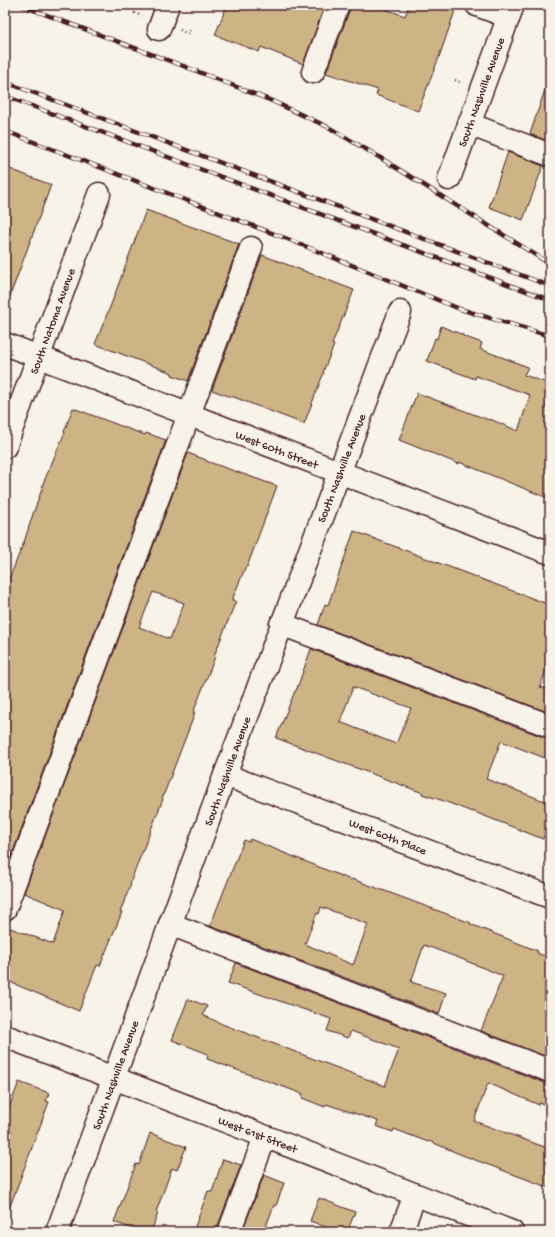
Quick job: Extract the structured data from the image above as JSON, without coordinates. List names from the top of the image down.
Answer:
{
  "streets": {
    "street": [
      "South Nashville Avenue",
      "South Natoma Avenue",
      "West 60th Street",
      "West 60th Place",
      "West 61st Street"
    ]
  },
  "crossings": [
    ["South Nashville Avenue", "West 60th Street"],
    ["South Nashville Avenue", "West 60th Place"],
    ["South Nashville Avenue", "West 61st Street"],
    ["South Natoma Avenue", "West 60th Street"]
  ]
}
